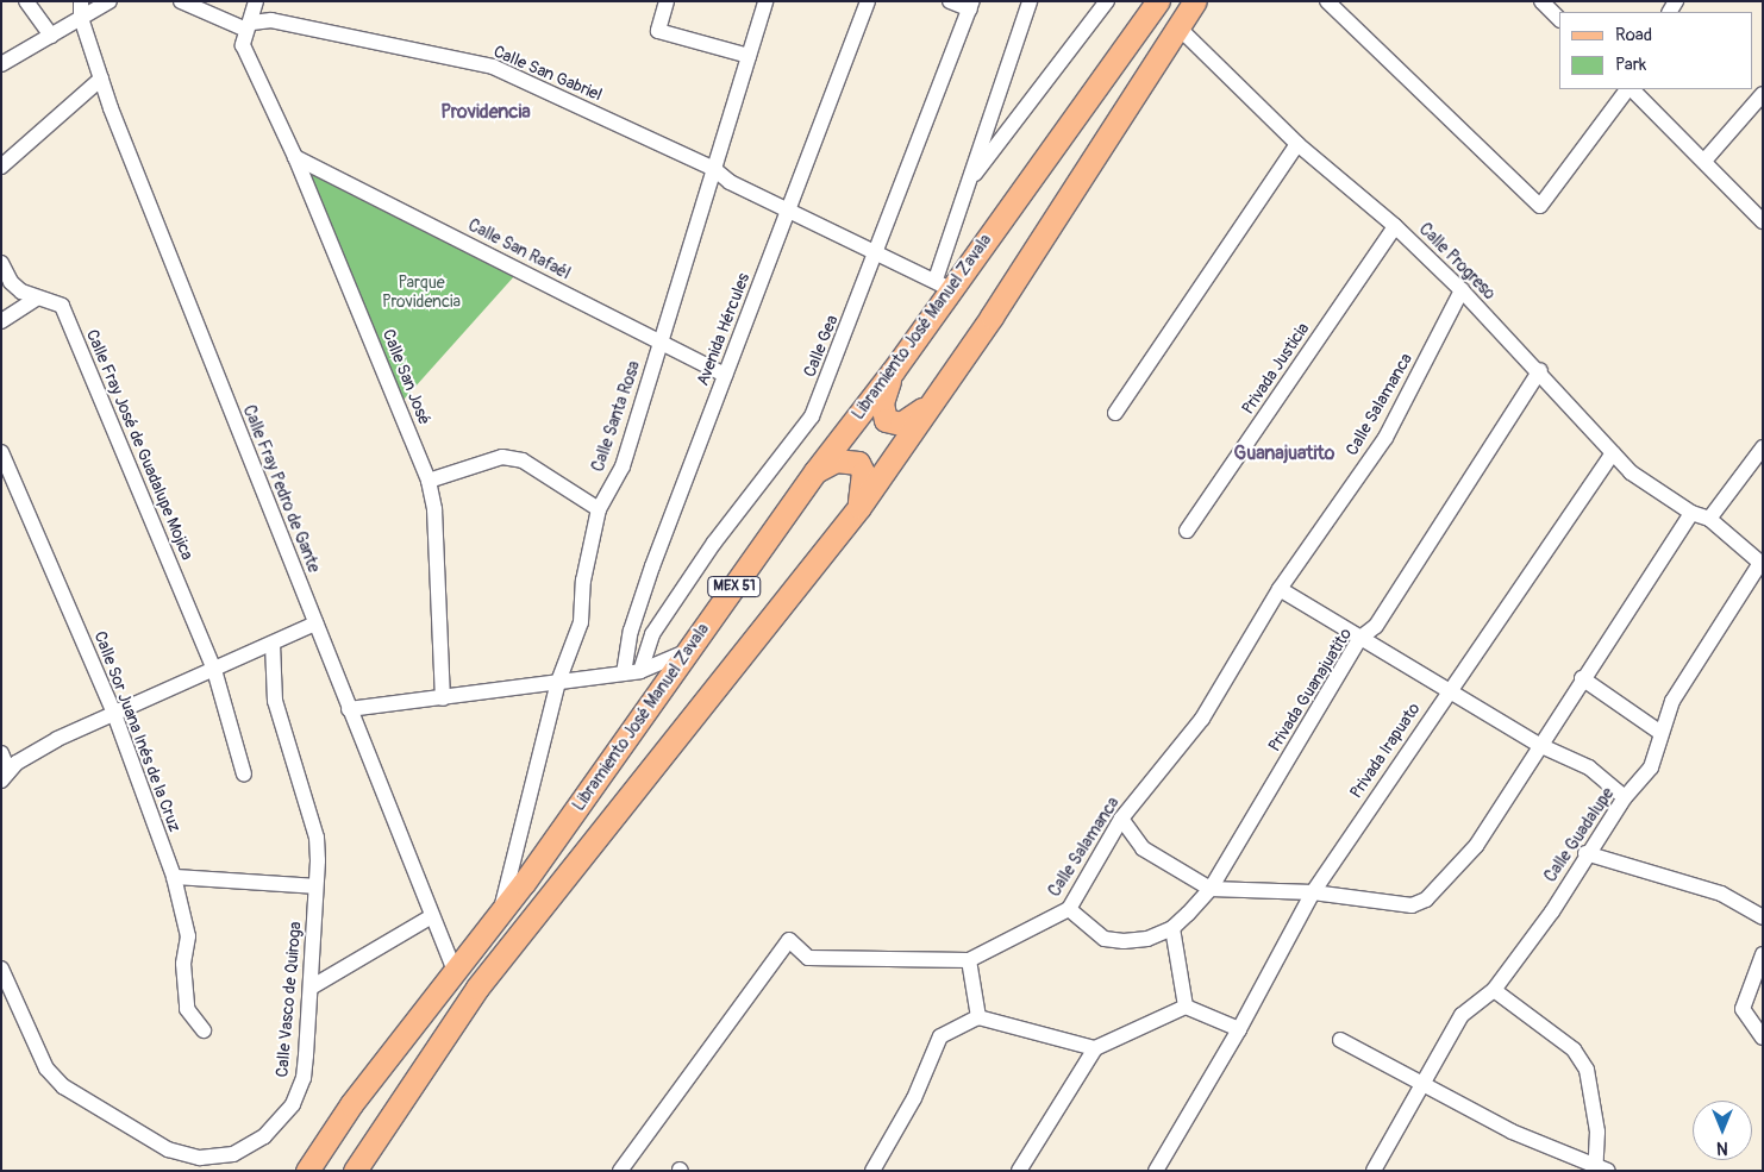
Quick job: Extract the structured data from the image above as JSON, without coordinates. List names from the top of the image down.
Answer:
{
  "streets": {
    "main road": ["Libramiento José Manuel Zavala", "MEX 51"],
    "street": [
      "Calle San Gabriel",
      "Calle San Rafaél",
      "Calle Progreso",
      "Avenida Hércules",
      "Calle Gea",
      "Privada Justicia",
      "Calle San José",
      "Calle Salamanca",
      "Calle Santa Rosa",
      "Calle Fray José de Guadalupe Mojica",
      "Calle Fray Pedro de Gante",
      "Privada Guanajuatito",
      "Calle Sor Juana Inés de la Cruz",
      "Privada Irapuato",
      "Calle Guadalupe",
      "Calle Vasco de Quiroga"
    ]
  },
  "crossings": [
    ["Calle San Gabriel", "Libramiento José Manuel Zavala"],
    ["Calle San Gabriel", "Avenida Hércules"],
    ["Calle San Gabriel", "Calle Gea"],
    ["Calle San Gabriel", "Calle San José"],
    ["Calle San Gabriel", "Calle Santa Rosa"],
    ["Calle San Rafaél", "Avenida Hércules"],
    ["Calle San Rafaél", "Calle San José"],
    ["Calle San Rafaél", "Calle Santa Rosa"],
    ["Calle Progreso", "Libramiento José Manuel Zavala"],
    ["Calle Progreso", "Privada Justicia"],
    ["Calle Progreso", "Calle Salamanca"],
    ["Calle Progreso", "Privada Guanajuatito"],
    ["Calle Progreso", "Privada Irapuato"],
    ["Calle Progreso", "Calle Guadalupe"],
    ["Libramiento José Manuel Zavala", "Calle Santa Rosa"],
    ["Libramiento José Manuel Zavala", "Calle Fray Pedro de Gante"],
    ["Calle Salamanca", "Privada Guanajuatito"]
  ],
  "districts": ["Providencia", "Guanajuatito"],
  "parks": ["Parque Providencia"],
  "legend": ["Road", "Park"],
  "north": "bottom"
}
